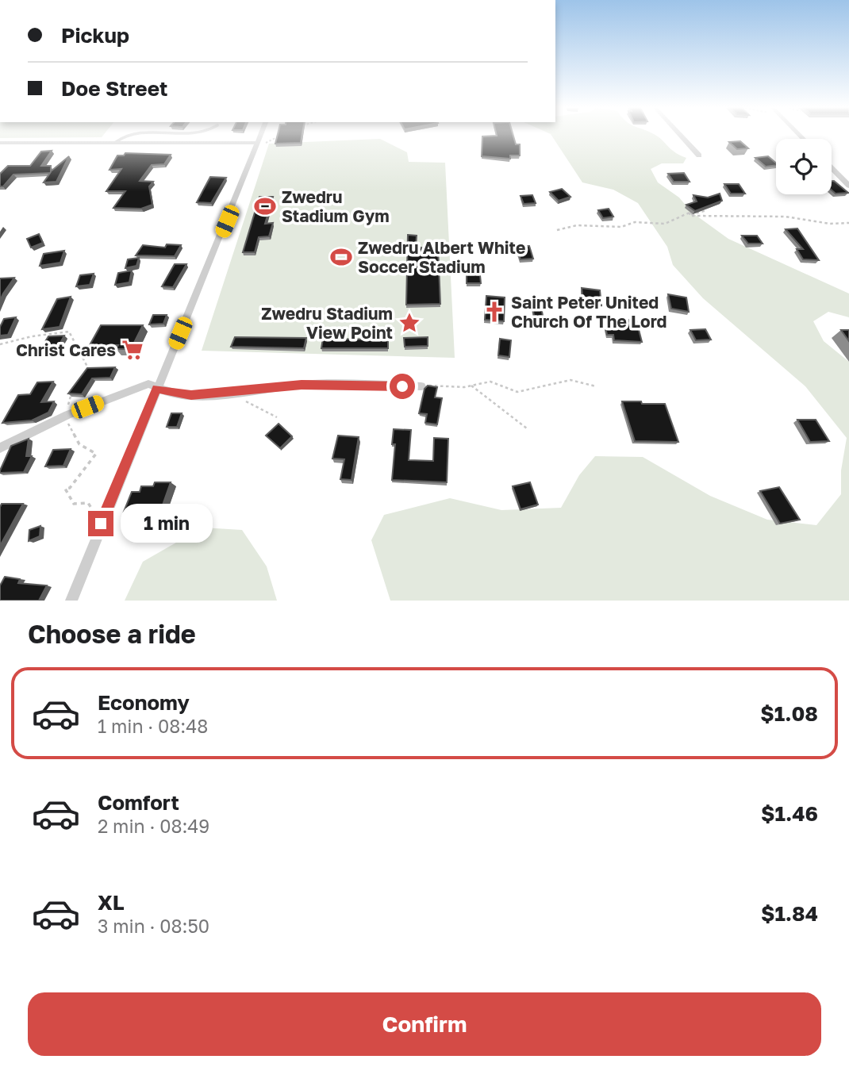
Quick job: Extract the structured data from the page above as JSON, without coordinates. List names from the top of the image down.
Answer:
{
  "places": {
    "sports": ["Zwedru Stadium Gym", "Zwedru Albert White Soccer Stadium"],
    "church": ["Saint Peter United Church Of The Lord"],
    "place": ["Zwedru Stadium View Point"],
    "supermarket": ["Christ Cares"]
  },
  "page": {
    "banner": ["Pickup", "Doe Street"],
    "bubble": "1 min",
    "heading": "Choose a ride",
    "list": [
      {
        "name": "Economy",
        "note": "1 min · 08:48",
        "value": "$1.08"
      },
      {
        "name": "Comfort",
        "note": "2 min · 08:49",
        "value": "$1.46"
      },
      {
        "name": "XL",
        "note": "3 min · 08:50",
        "value": "$1.84"
      }
    ],
    "buttons": "Confirm"
  }
}
